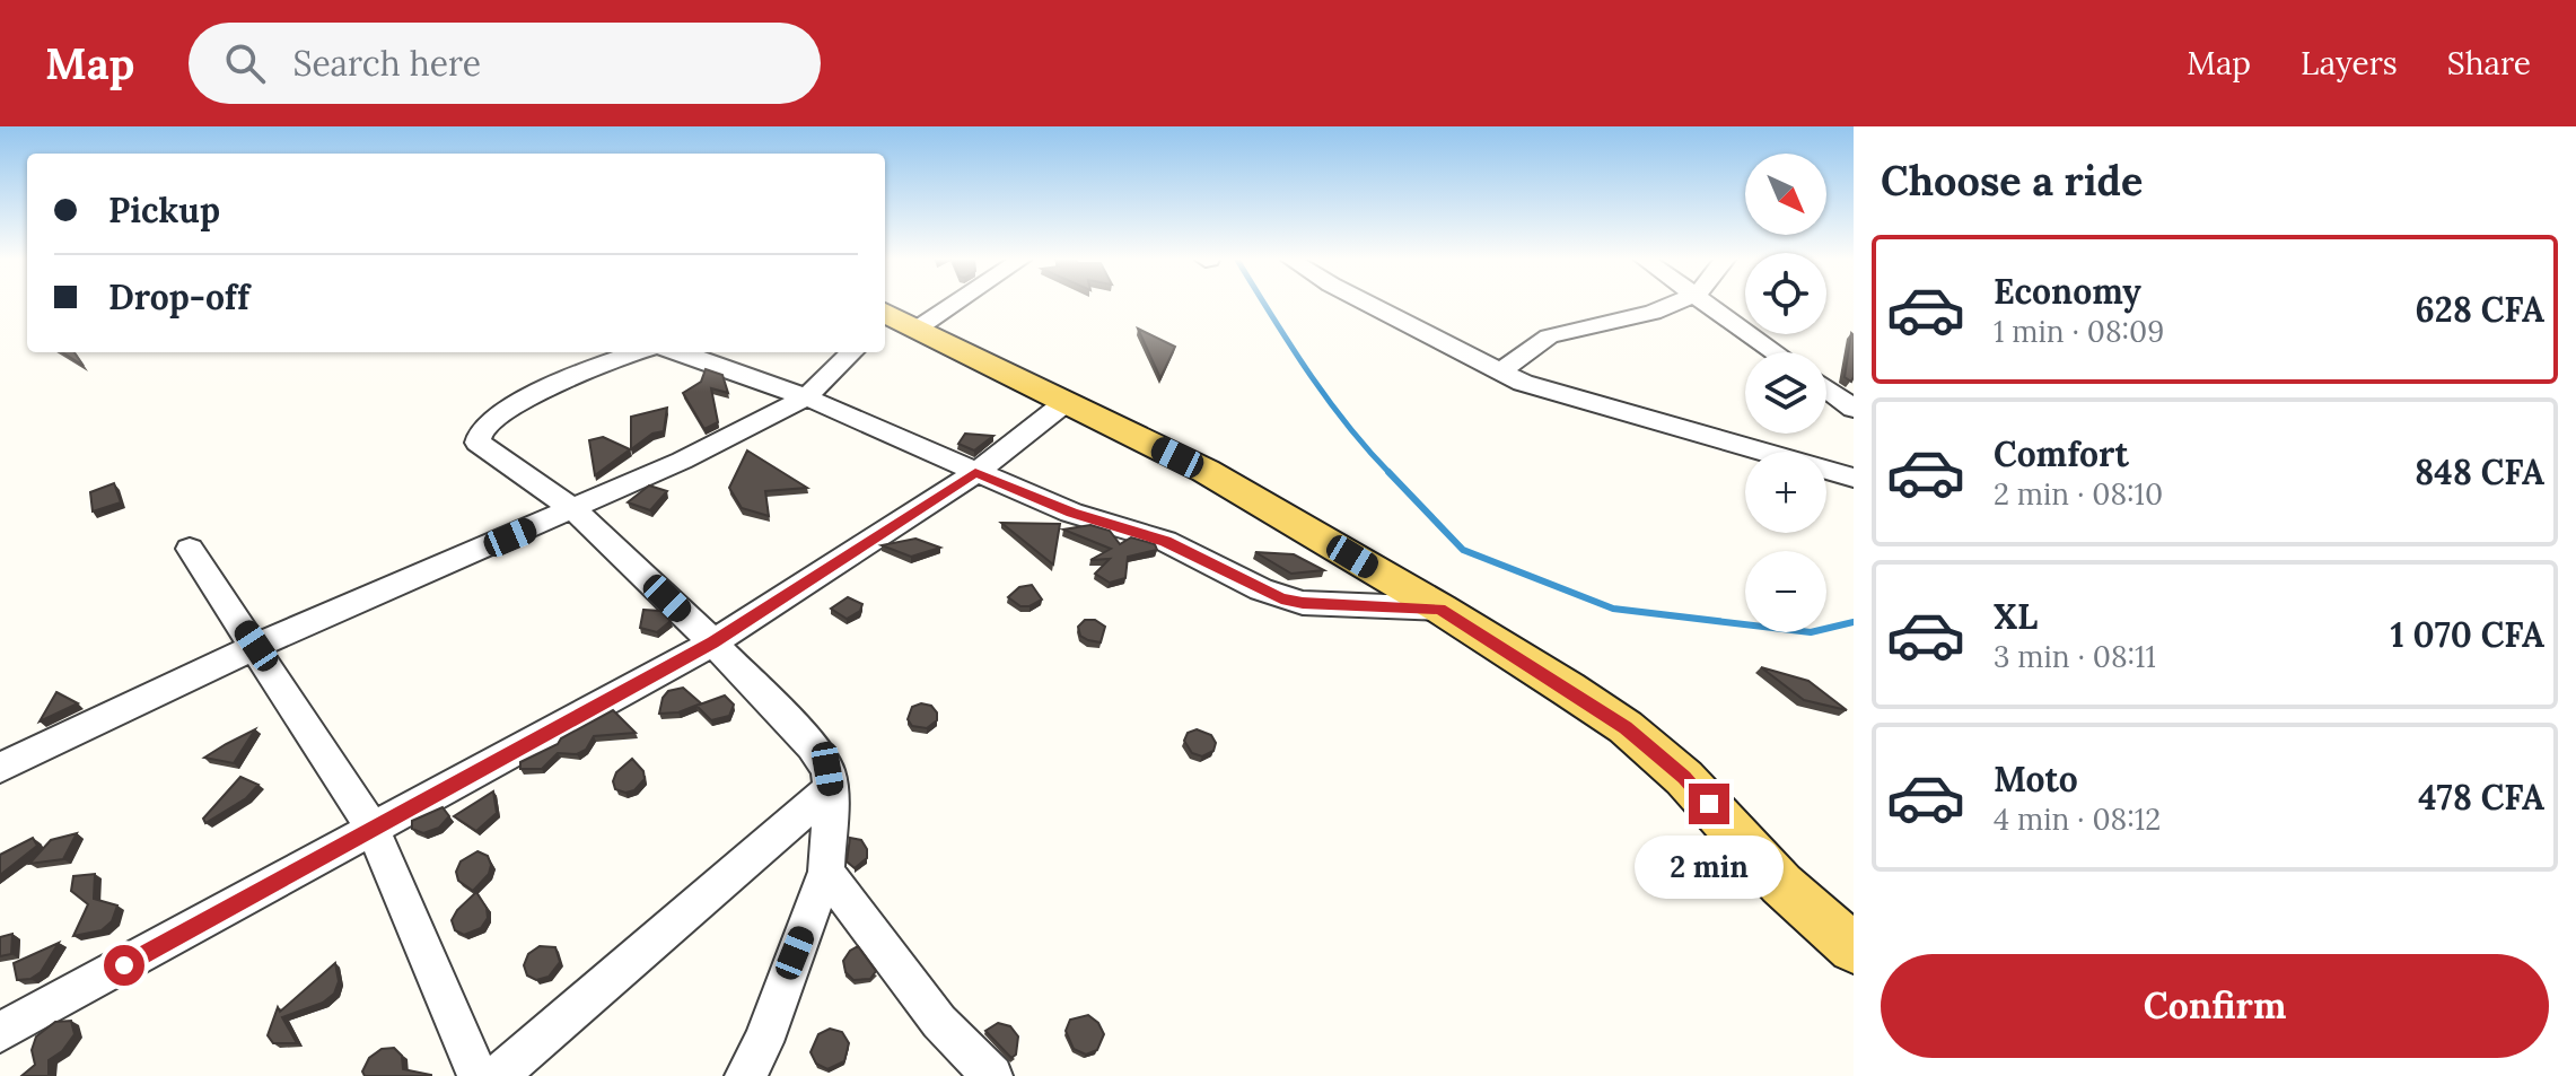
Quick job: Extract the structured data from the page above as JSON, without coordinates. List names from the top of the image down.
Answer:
{
  "north": "bottom right",
  "page": {
    "header": "Map",
    "search": "Search here",
    "nav": ["Map", "Layers", "Share"],
    "heading": "Choose a ride",
    "map_buttons": ["+", "−"],
    "banner": ["Pickup", "Drop-off"],
    "list": [
      {
        "name": "Economy",
        "note": "1 min · 08:09",
        "value": "628 CFA"
      },
      {
        "name": "Comfort",
        "note": "2 min · 08:10",
        "value": "848 CFA"
      },
      {
        "name": "XL",
        "note": "3 min · 08:11",
        "value": "1 070 CFA"
      },
      {
        "name": "Moto",
        "note": "4 min · 08:12",
        "value": "478 CFA"
      }
    ],
    "bubble": "2 min",
    "buttons": "Confirm"
  }
}
